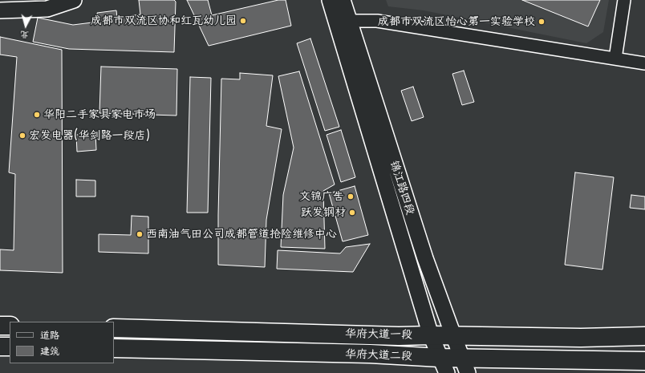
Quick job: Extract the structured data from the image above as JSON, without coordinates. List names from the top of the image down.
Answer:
{
  "streets": {
    "main road": ["华府大道一段", "华府大道二段"],
    "street": ["锦江路四段"]
  },
  "crossings": [
    ["锦江路四段", "华府大道一段"],
    ["锦江路四段", "华府大道二段"]
  ],
  "places": [
    "成都市双流区协和红瓦幼儿园",
    "成都市双流区怡心第一实验学校",
    "华阳二手家具家电市场",
    "宏发电器(华剑路一段店)",
    "文锦广告",
    "跃发钢材",
    "西南油气田公司成都管道抢险维修中心"
  ],
  "legend": ["道路", "建筑"],
  "north": "bottom"
}
